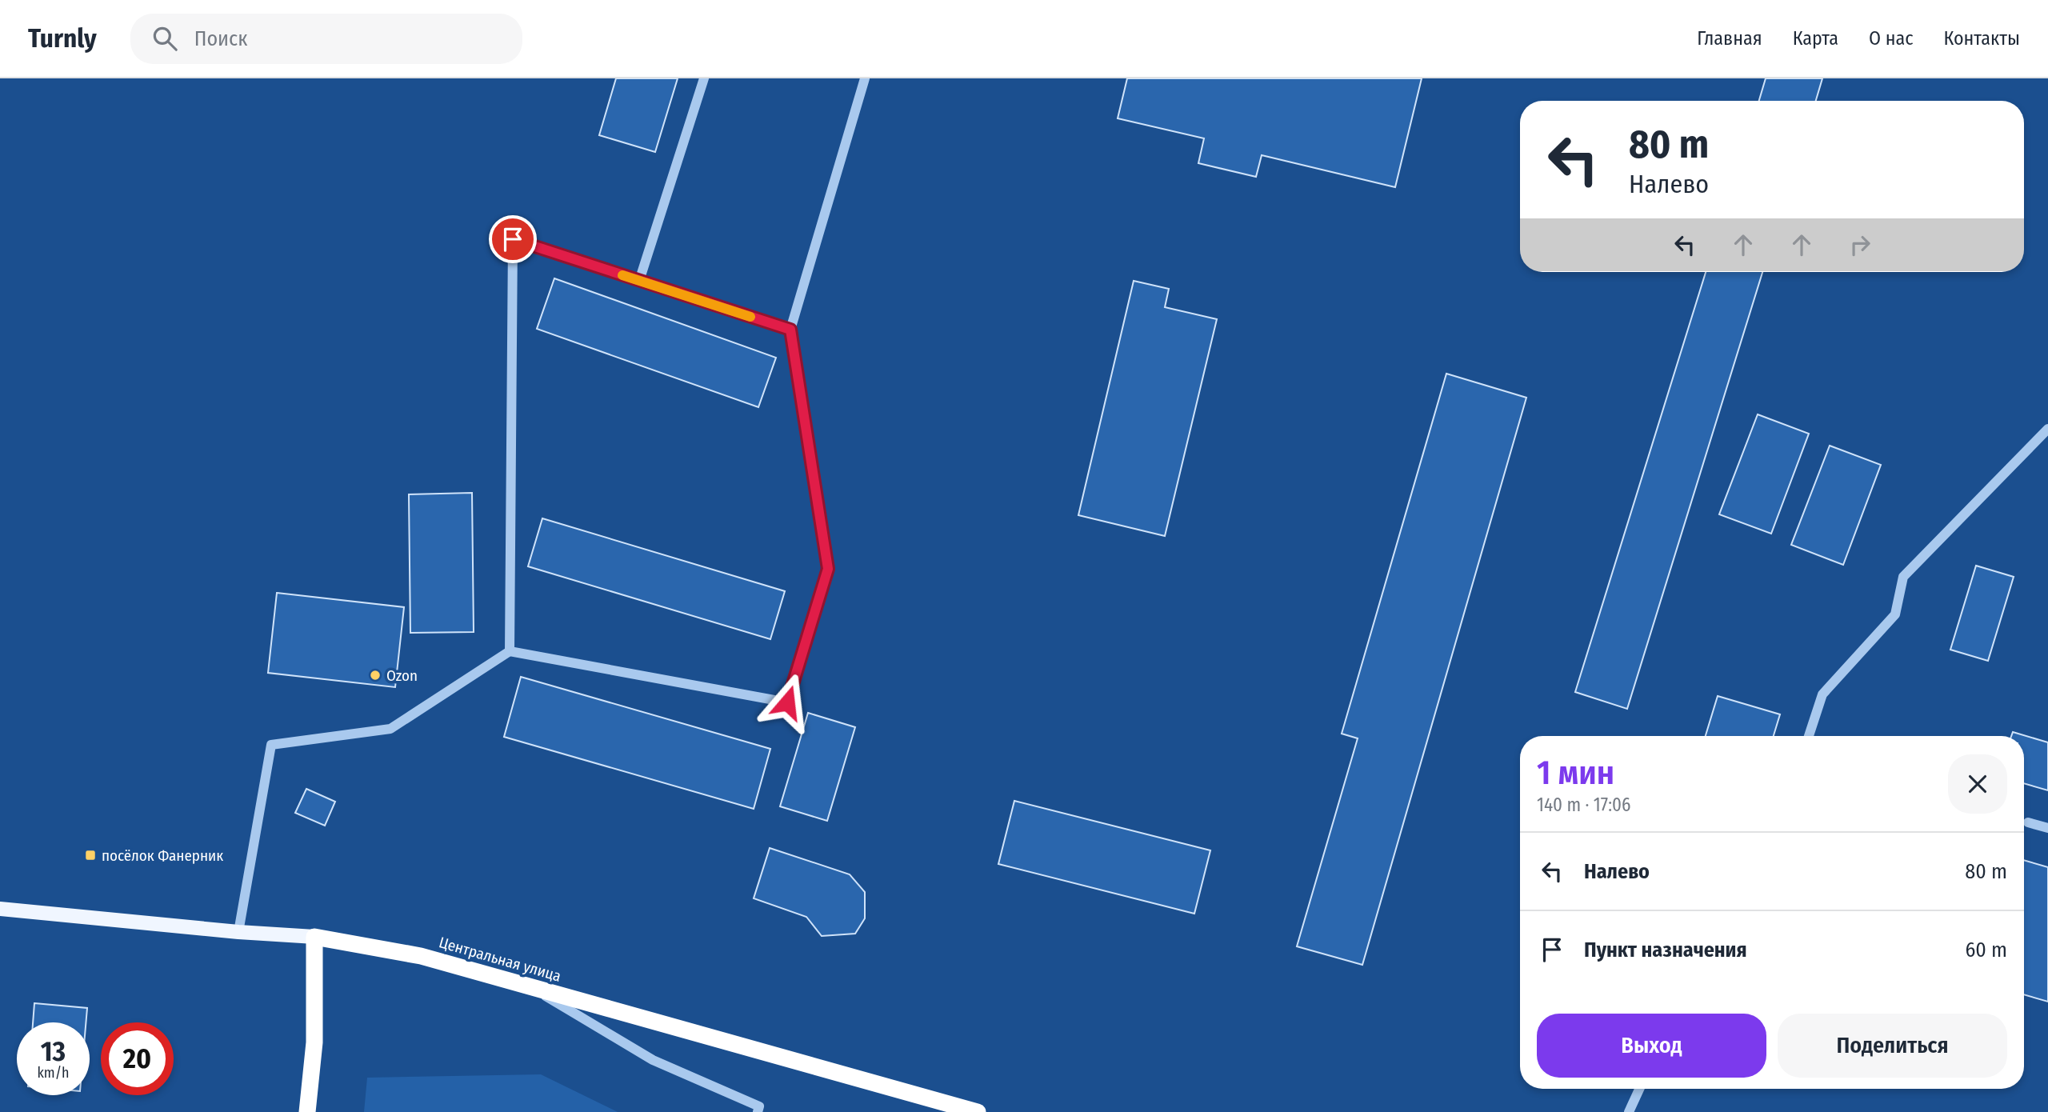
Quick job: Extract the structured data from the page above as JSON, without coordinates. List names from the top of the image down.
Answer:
{
  "streets": {
    "highway": ["Центральная улица"]
  },
  "places": {
    "other": ["Ozon"],
    "transit": ["посёлок Фанерник"]
  },
  "page": {
    "header": "Turnly",
    "search": "Поиск",
    "nav": [
      "Главная",
      "Карта",
      "О нас",
      "Контакты"
    ],
    "turn": ["80 m", "Налево"],
    "heading": ["1 мин", "140 m · 17:06"],
    "list": [
      {
        "name": "Налево",
        "value": "80 m"
      },
      {
        "name": "Пункт назначения",
        "value": "60 m"
      }
    ],
    "buttons": ["Выход", "Поделиться"],
    "speed": "13 km/h",
    "limit": "20"
  }
}
